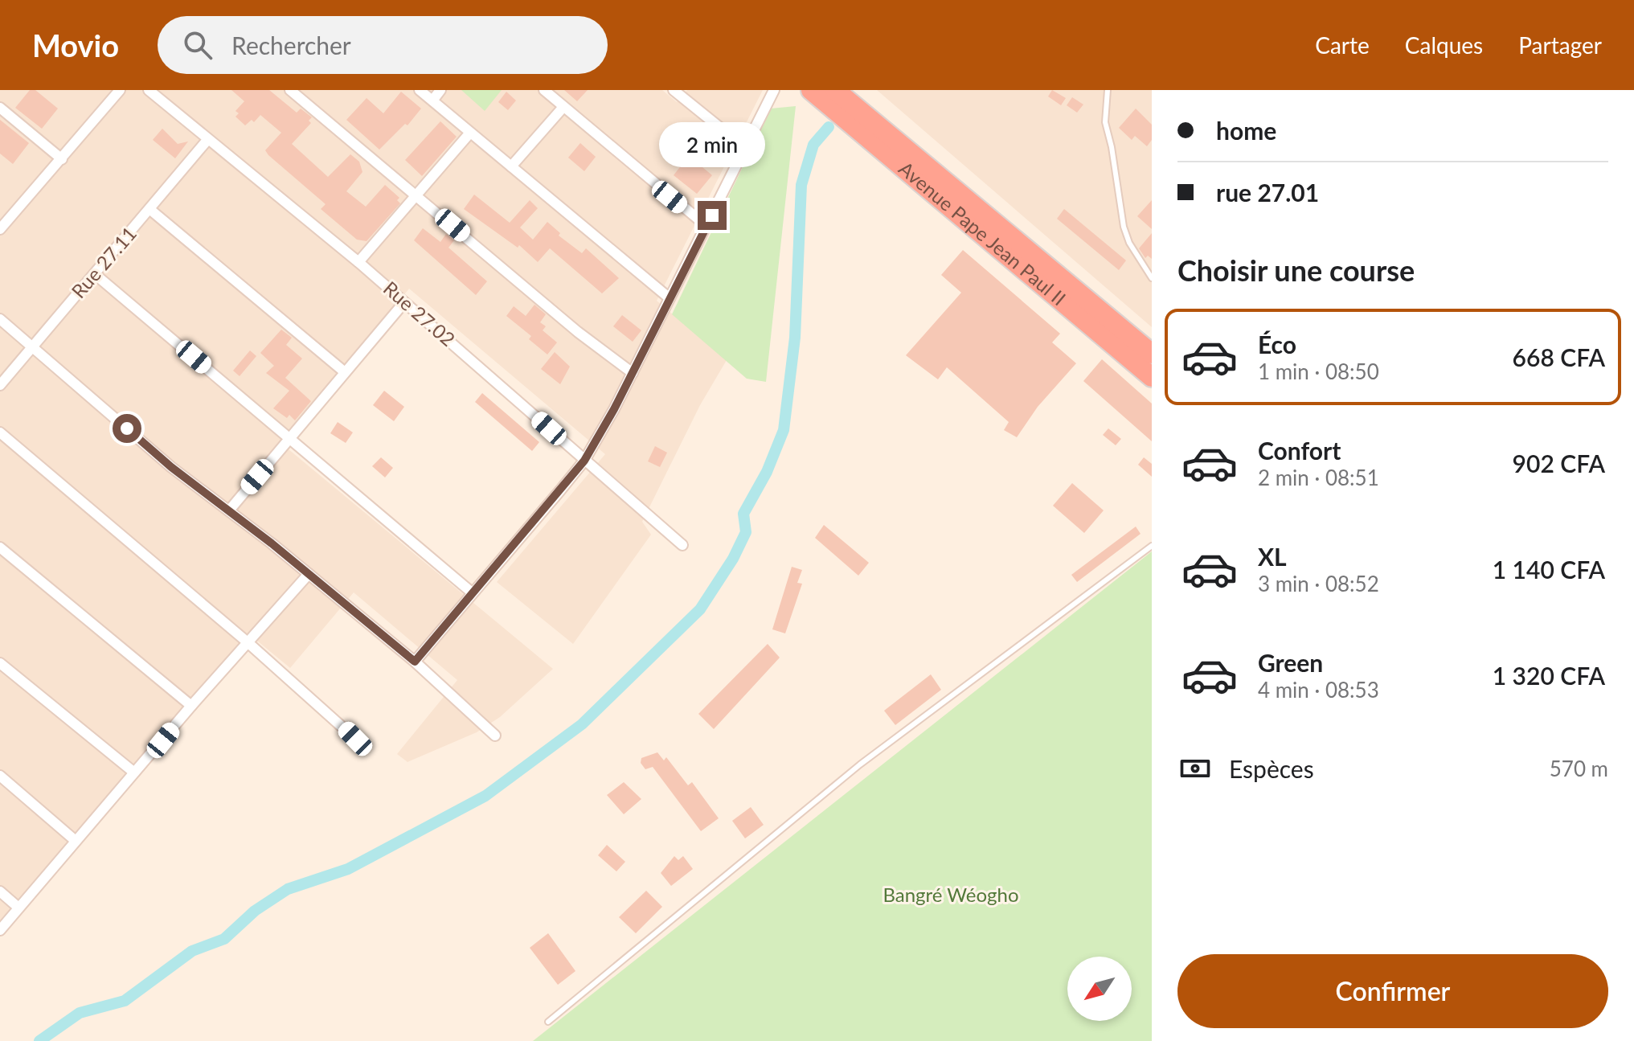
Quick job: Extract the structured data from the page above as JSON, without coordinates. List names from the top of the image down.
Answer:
{
  "streets": {
    "highway": ["Avenue Pape Jean Paul II"],
    "street": ["Rue 27.11", "Rue 27.02"]
  },
  "crossings": [
    ["Rue 27.11", "Rue 27.02"]
  ],
  "parks": ["Bangré Wéogho"],
  "north": "bottom left",
  "page": {
    "header": "Movio",
    "search": "Rechercher",
    "nav": ["Carte", "Calques", "Partager"],
    "banner": ["home", "rue 27.01"],
    "bubble": "2 min",
    "heading": "Choisir une course",
    "list": [
      {
        "name": "Éco",
        "note": "1 min · 08:50",
        "value": "668 CFA"
      },
      {
        "name": "Confort",
        "note": "2 min · 08:51",
        "value": "902 CFA"
      },
      {
        "name": "XL",
        "note": "3 min · 08:52",
        "value": "1 140 CFA"
      },
      {
        "name": "Green",
        "note": "4 min · 08:53",
        "value": "1 320 CFA"
      }
    ],
    "pay": ["Espèces", "570 m"],
    "buttons": "Confirmer"
  }
}
